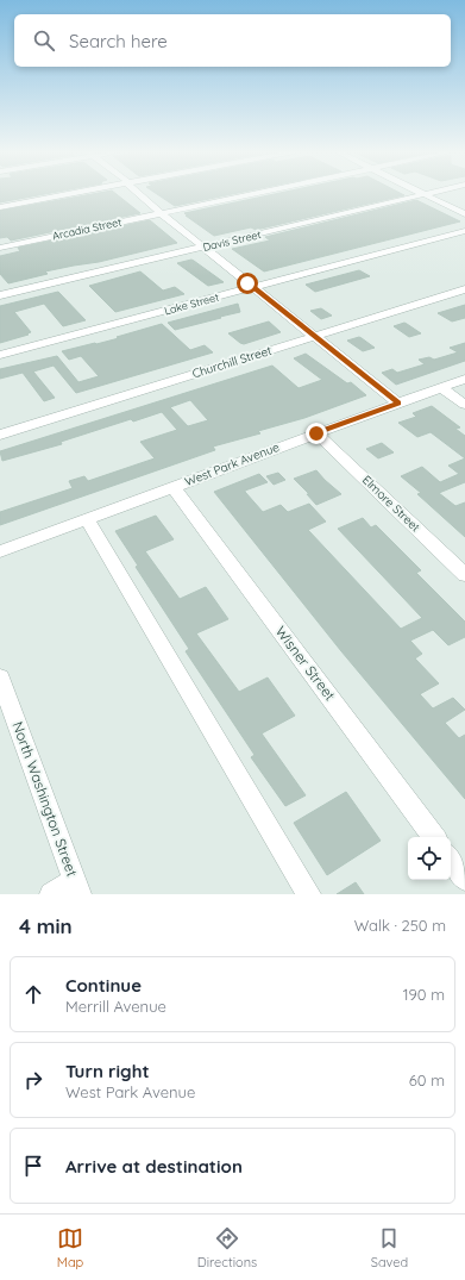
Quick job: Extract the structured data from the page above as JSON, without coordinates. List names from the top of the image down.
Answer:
{
  "streets": {
    "street": [
      "Arcadia Street",
      "Davis Street",
      "Lake Street",
      "Churchill Street",
      "West Park Avenue",
      "Elmore Street",
      "Wisner Street",
      "North Washington Street"
    ]
  },
  "crossings": [
    ["West Park Avenue", "Elmore Street"],
    ["West Park Avenue", "Wisner Street"]
  ],
  "page": {
    "search": "Search here",
    "heading": ["4 min", "Walk · 250 m"],
    "list": [
      ["Continue", "Merrill Avenue", "190 m"],
      ["Turn right", "West Park Avenue", "60 m"],
      "Arrive at destination"
    ],
    "nav": ["Map", "Directions", "Saved"]
  }
}
